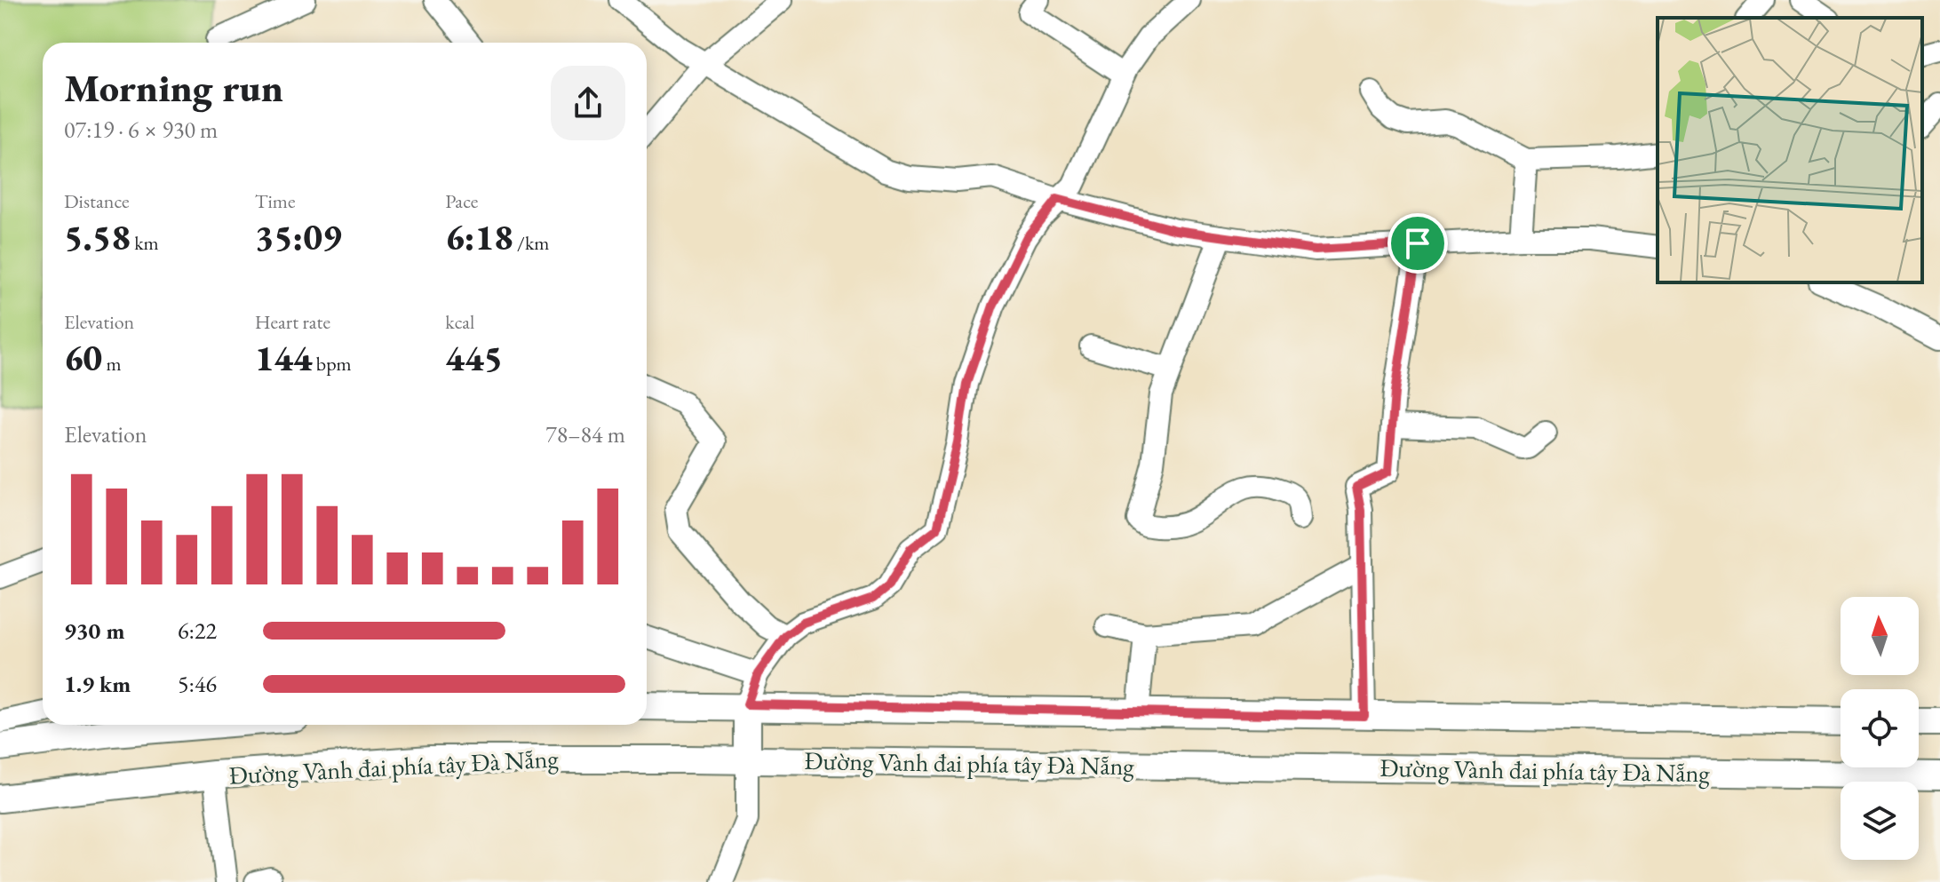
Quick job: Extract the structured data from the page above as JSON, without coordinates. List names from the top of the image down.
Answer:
{
  "streets": {
    "main road": ["Đường Vành đai phía tây Đà Nẵng"]
  },
  "north": "top",
  "page": {
    "heading": ["Morning run", "07:19 · 6 × 930 m"],
    "stats": [
      ["Distance", "5.58 km"],
      ["Time", "35:09"],
      ["Pace", "6:18 /km"],
      ["Elevation", "60 m"],
      ["Heart rate", "144 bpm"],
      ["kcal", "445"]
    ],
    "chart": ["Elevation", "78–84 m"],
    "list": [
      {
        "name": "930 m",
        "note": "6:22"
      },
      {
        "name": "1.9 km",
        "note": "5:46"
      }
    ]
  }
}
